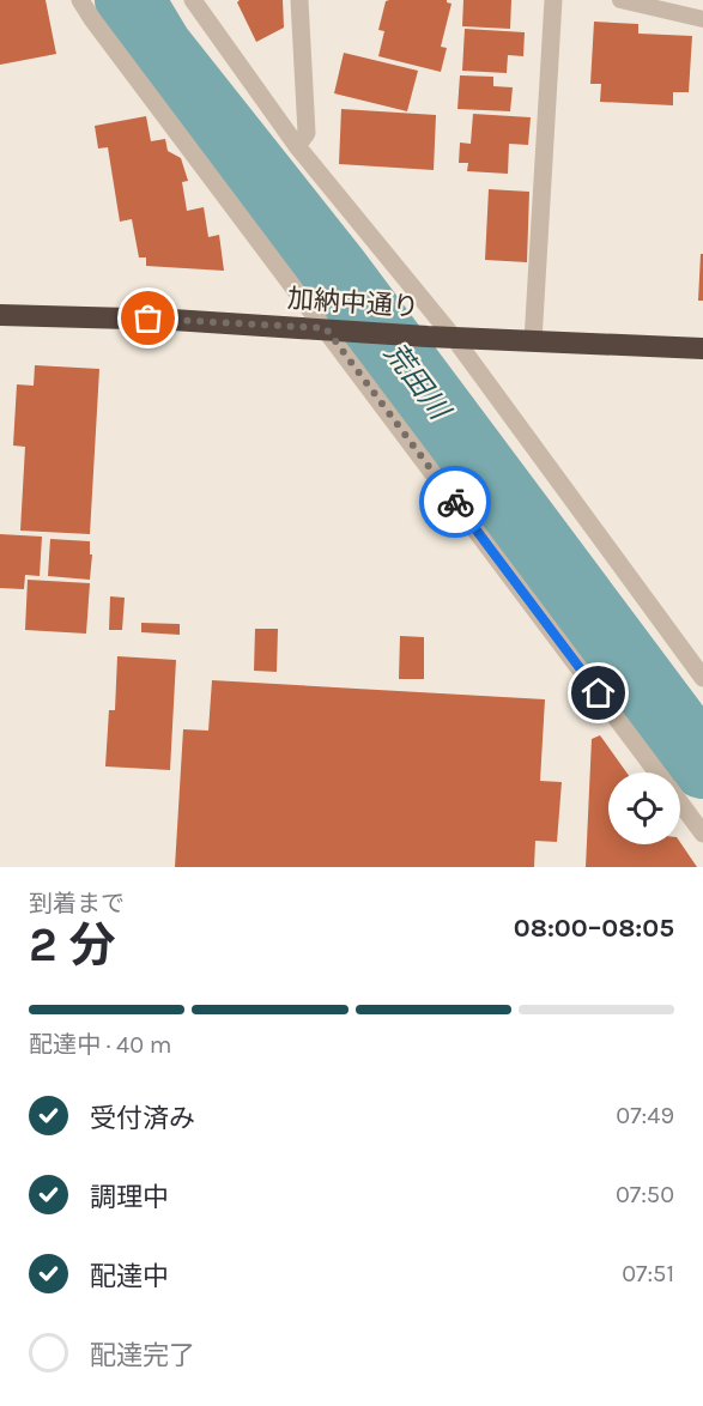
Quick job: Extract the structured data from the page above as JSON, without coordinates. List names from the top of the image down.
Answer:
{
  "streets": {
    "highway": ["加納中通り"]
  },
  "water": ["荒田川"],
  "page": {
    "heading": ["2 分", "到着まで", "08:00–08:05"],
    "bar": "配達中 · 40 m",
    "list": [
      ["受付済み", "07:49"],
      ["調理中", "07:50"],
      ["配達中", "07:51"],
      "配達完了"
    ]
  }
}
